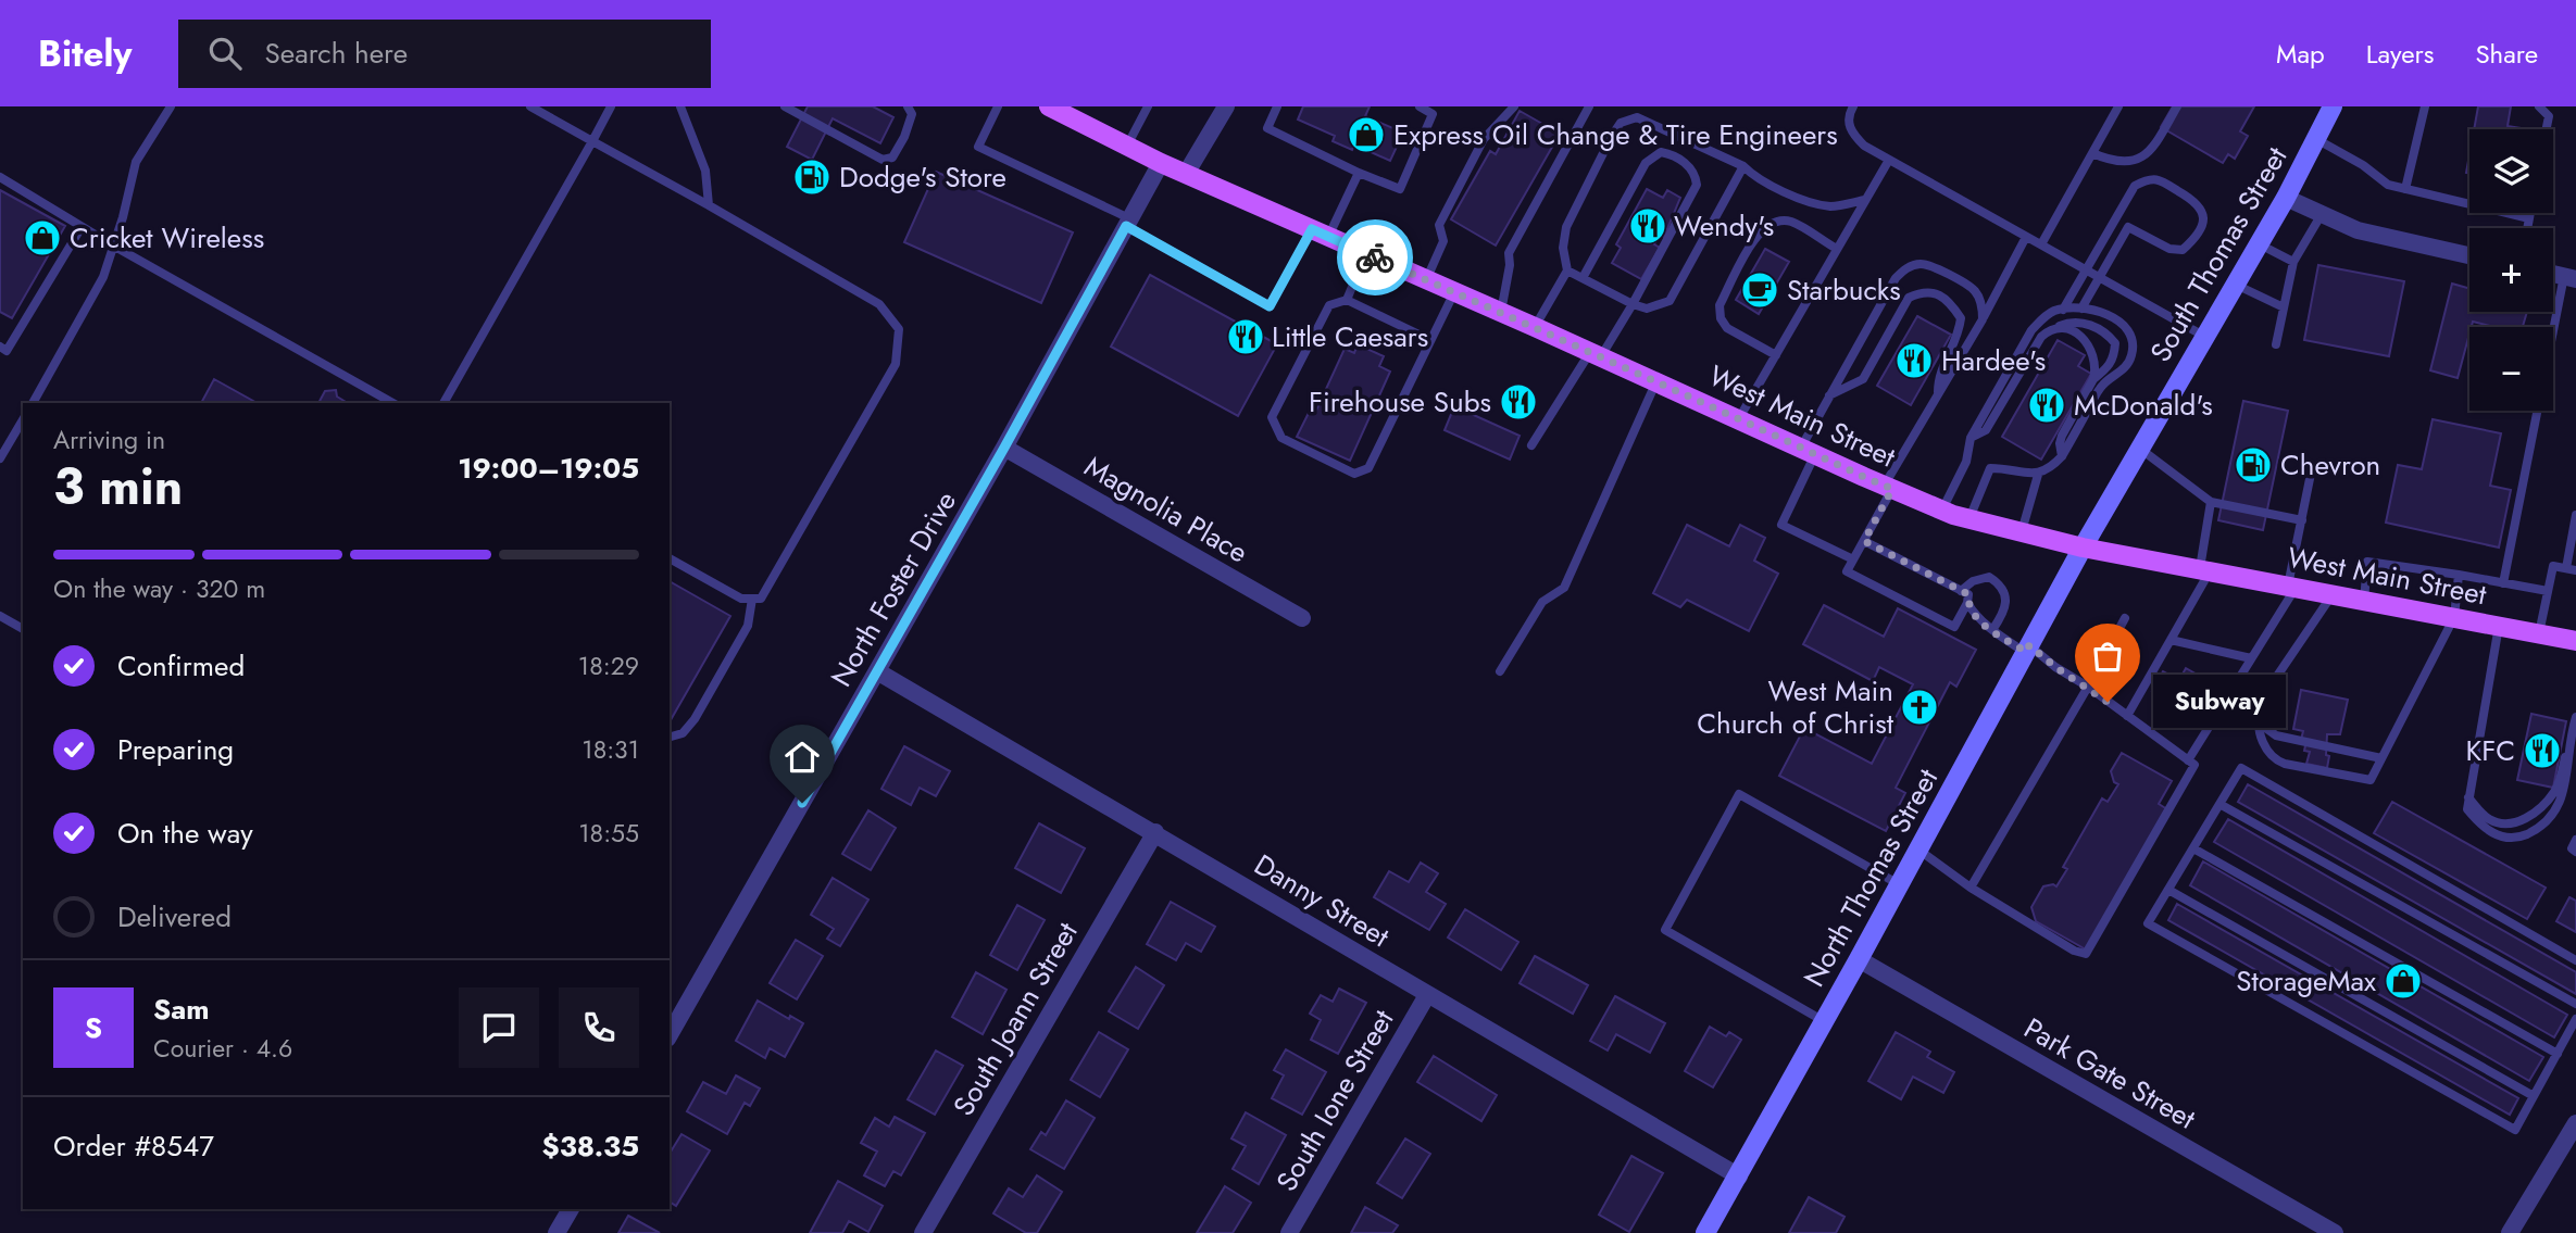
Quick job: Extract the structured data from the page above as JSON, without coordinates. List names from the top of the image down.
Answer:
{
  "streets": {
    "main road": ["West Main Street"],
    "street": [
      "South Thomas Street",
      "Magnolia Place",
      "North Foster Drive",
      "North Thomas Street",
      "Danny Street",
      "South Joann Street",
      "Park Gate Street",
      "South Ione Street"
    ]
  },
  "crossings": [
    ["South Thomas Street", "West Main Street"],
    ["South Thomas Street", "North Thomas Street"],
    ["West Main Street", "North Foster Drive"],
    ["West Main Street", "North Thomas Street"],
    ["Magnolia Place", "North Foster Drive"],
    ["North Foster Drive", "Danny Street"],
    ["North Thomas Street", "Danny Street"],
    ["North Thomas Street", "Park Gate Street"],
    ["Danny Street", "South Joann Street"],
    ["Danny Street", "South Ione Street"]
  ],
  "places": {
    "shop": ["Express Oil Change & Tire Engineers", "Cricket Wireless", "StorageMax"],
    "fuel station": ["Dodge's Store", "Chevron"],
    "restaurant": [
      "Wendy's",
      "Little Caesars",
      "Hardee's",
      "Firehouse Subs",
      "McDonald's",
      "KFC"
    ],
    "cafe": ["Starbucks"],
    "other": ["Subway"],
    "church": ["West Main Church of Christ"]
  },
  "page": {
    "header": "Bitely",
    "search": "Search here",
    "nav": ["Map", "Layers", "Share"],
    "map_buttons": ["+", "−"],
    "heading": ["3 min", "Arriving in", "19:00–19:05"],
    "panel": [
      "Sam",
      "Courier · 4.6",
      "Order #8547",
      "$38.35"
    ],
    "bar": "On the way · 320 m",
    "list": [
      ["Confirmed", "18:29"],
      ["Preparing", "18:31"],
      ["On the way", "18:55"],
      "Delivered"
    ],
    "bubble": "Subway",
    "round": "S"
  }
}
